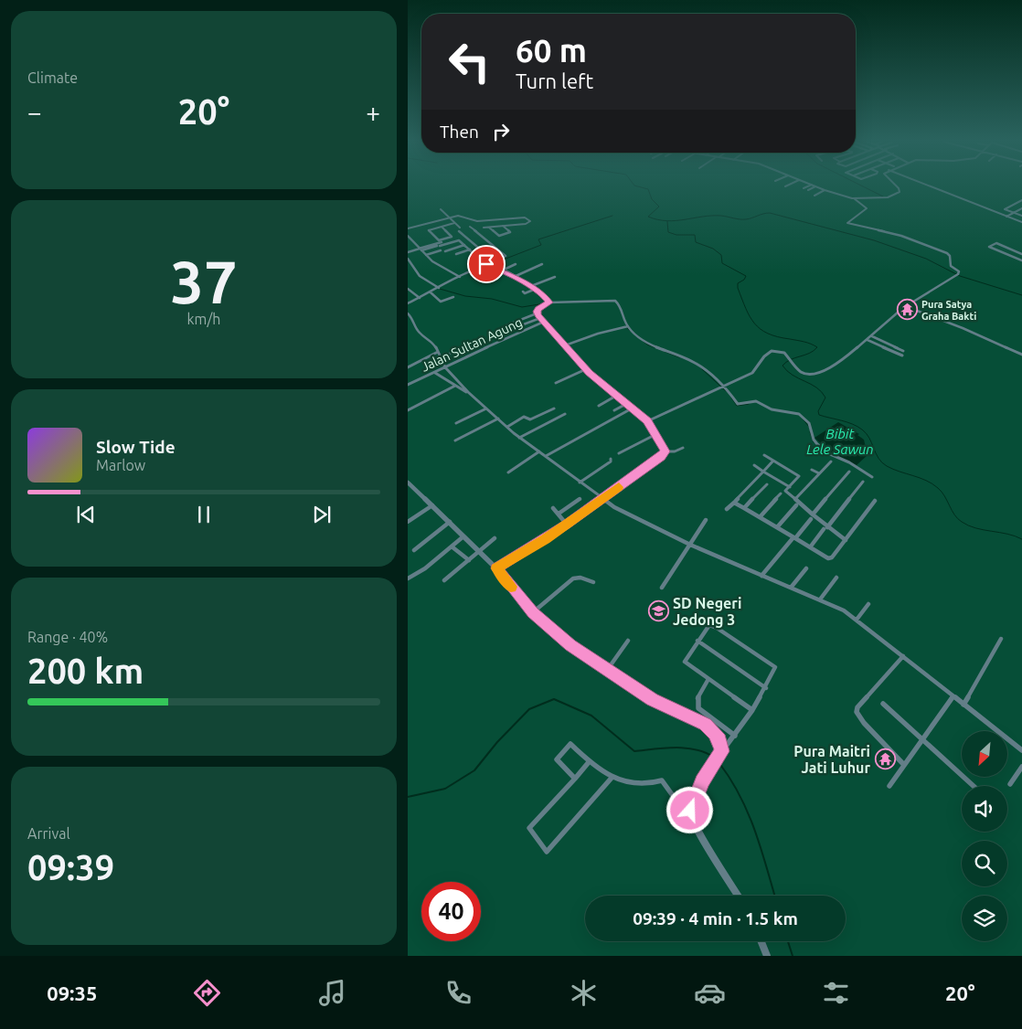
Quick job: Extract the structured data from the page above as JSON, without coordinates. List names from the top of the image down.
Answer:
{
  "streets": {
    "street": ["Jalan Sultan Agung"]
  },
  "water": ["Bibit Lele Sawun"],
  "places": {
    "temple": ["Pura Satya Graha Bakti", "Pura Maitri Jati Luhur"],
    "school or university": ["SD Negeri Jedong 3"]
  },
  "north": "bottom left",
  "page": {
    "tile": [
      "Climate",
      ["37", "km/h"],
      ["Range · 40%", "200 km"],
      ["Arrival", "09:39"]
    ],
    "turn": ["60 m", "Turn left"],
    "heat": ["−", "20°", "+"],
    "then": "Then",
    "song": ["Slow Tide", "Marlow"],
    "limit": "40",
    "trip": "09:39 · 4 min · 1.5 km",
    "tabs": ["09:35", "20°"]
  }
}
